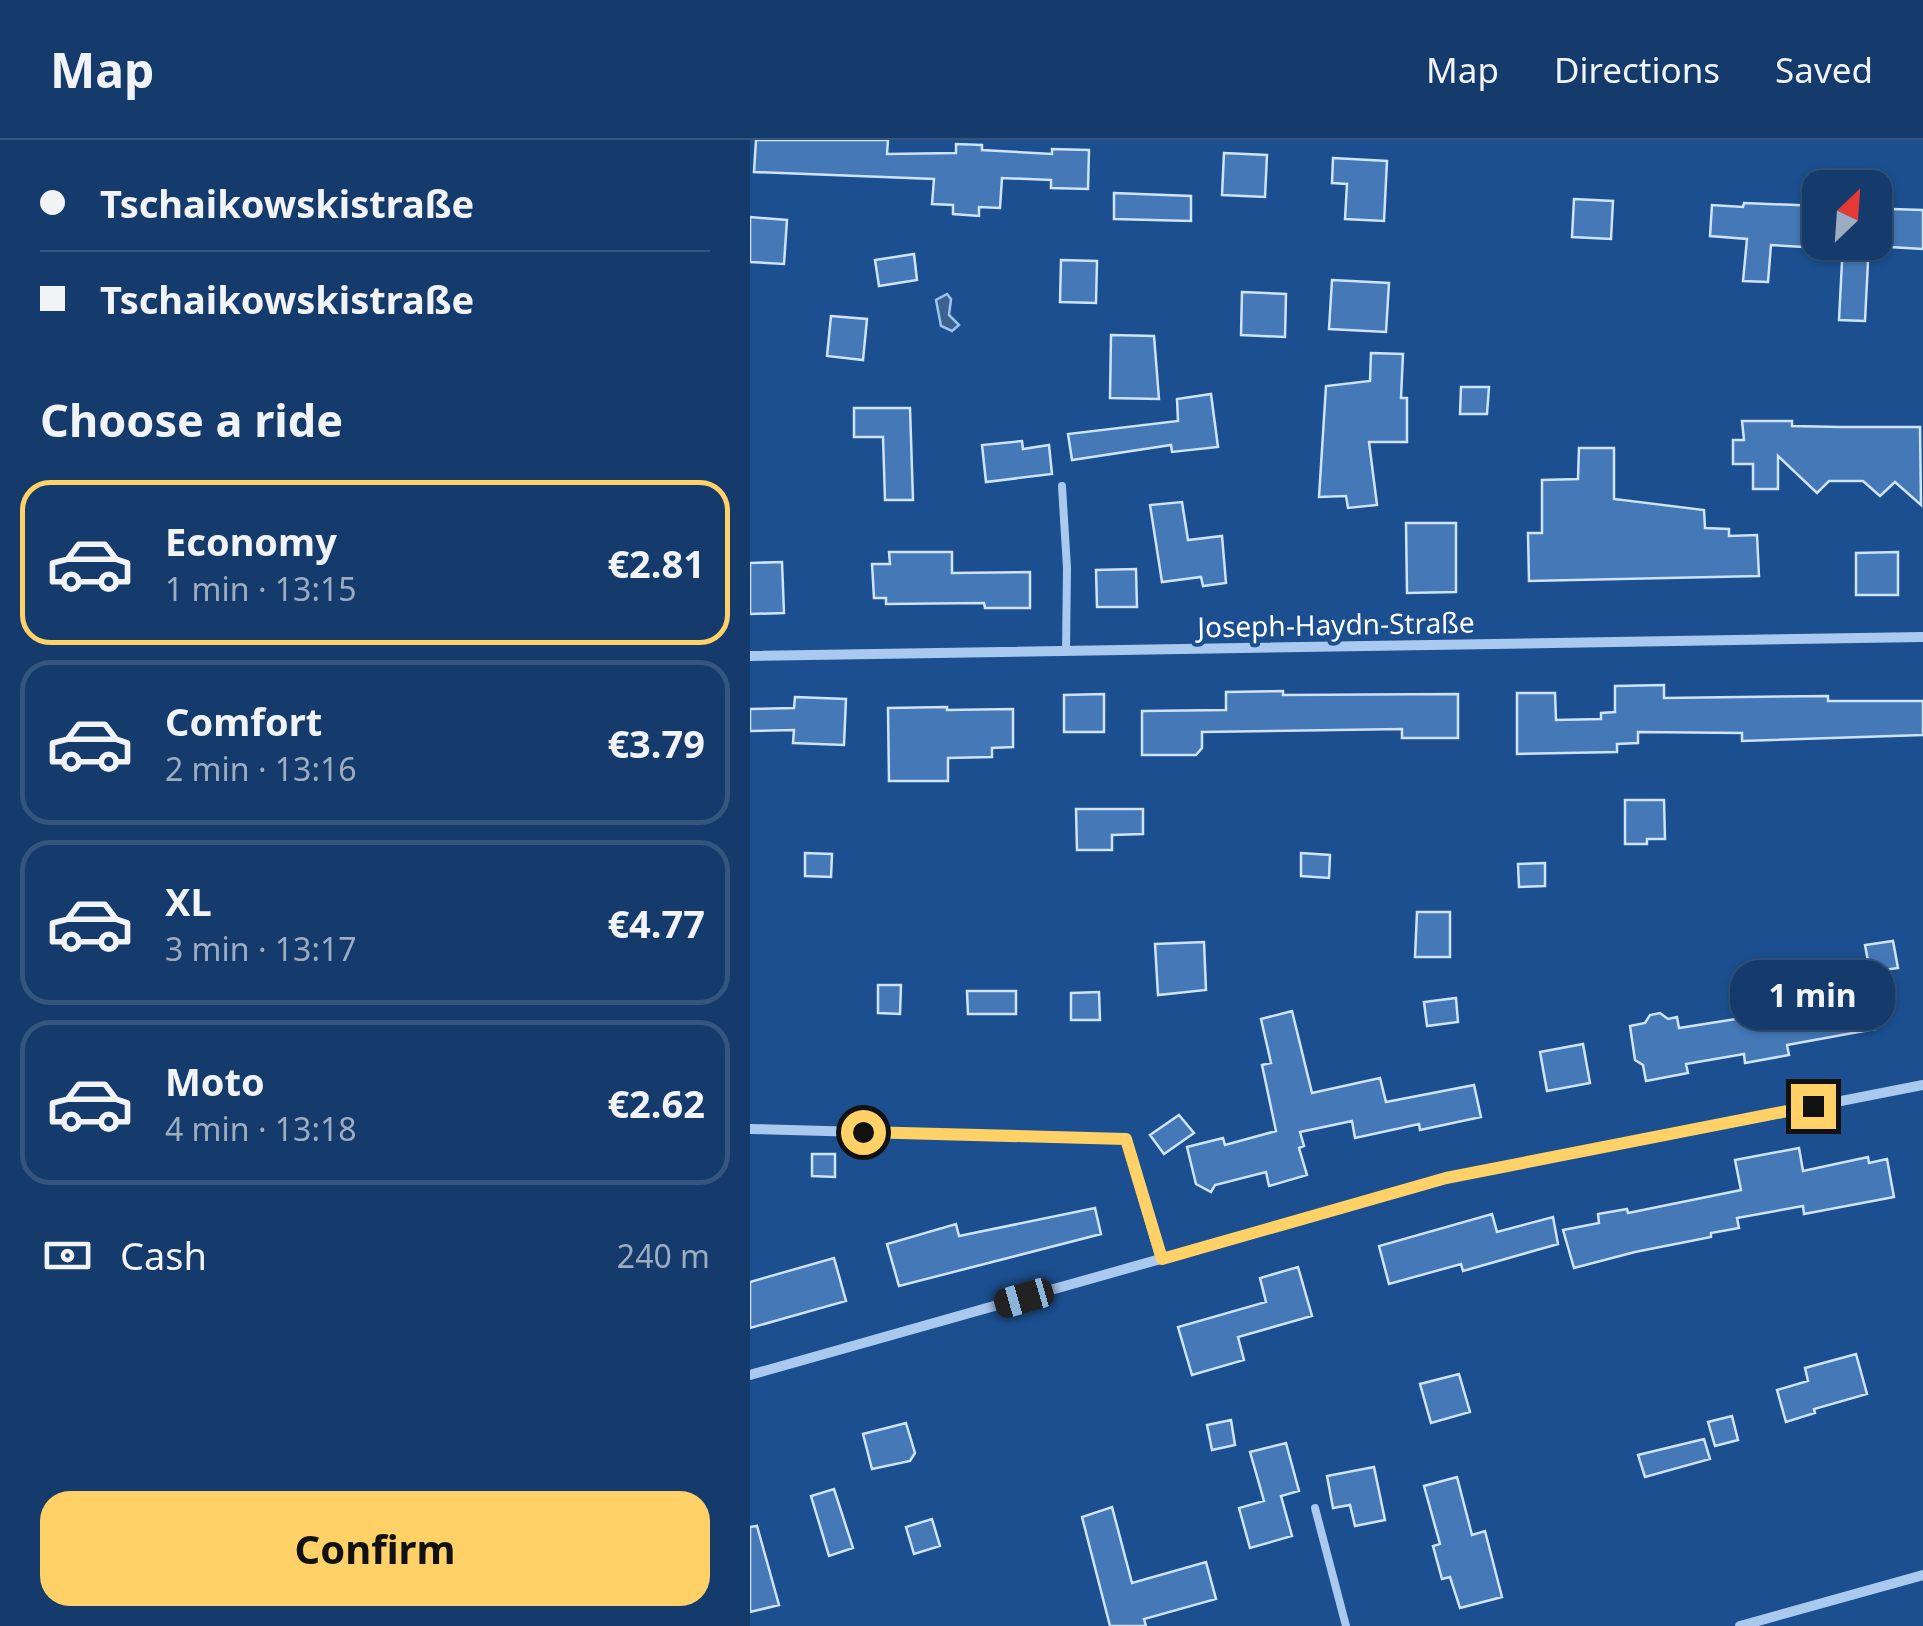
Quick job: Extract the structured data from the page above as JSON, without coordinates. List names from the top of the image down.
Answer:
{
  "streets": {
    "street": ["Joseph-Haydn-Straße"]
  },
  "north": "top right",
  "page": {
    "header": "Map",
    "nav": ["Map", "Directions", "Saved"],
    "banner": ["Tschaikowskistraße", "Tschaikowskistraße"],
    "heading": "Choose a ride",
    "list": [
      {
        "name": "Economy",
        "note": "1 min · 13:15",
        "value": "€2.81"
      },
      {
        "name": "Comfort",
        "note": "2 min · 13:16",
        "value": "€3.79"
      },
      {
        "name": "XL",
        "note": "3 min · 13:17",
        "value": "€4.77"
      },
      {
        "name": "Moto",
        "note": "4 min · 13:18",
        "value": "€2.62"
      }
    ],
    "bubble": "1 min",
    "pay": ["Cash", "240 m"],
    "buttons": "Confirm"
  }
}
